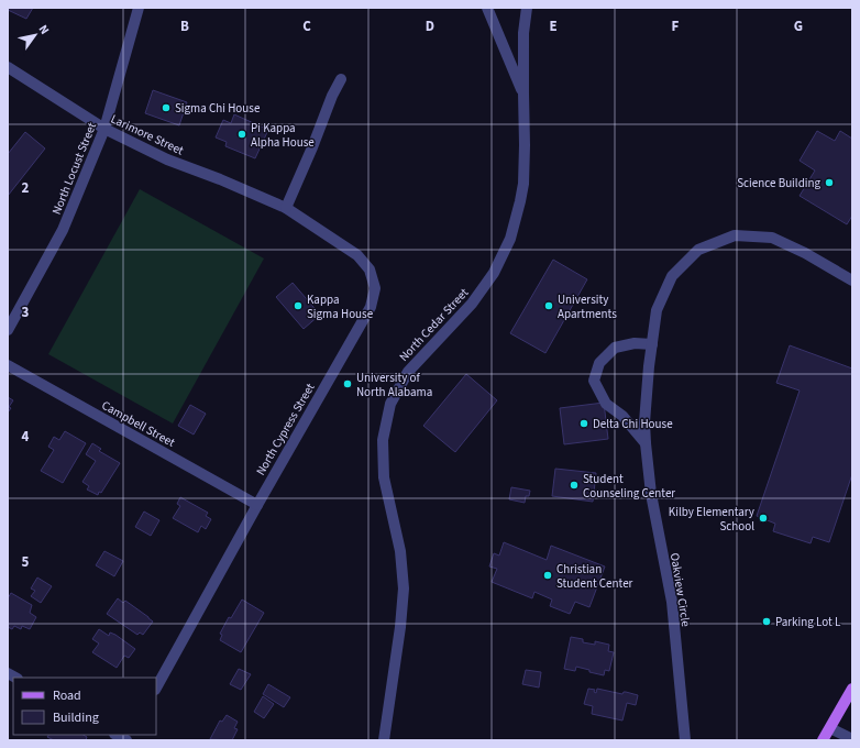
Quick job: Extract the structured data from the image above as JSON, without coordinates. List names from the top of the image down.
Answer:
{
  "streets": {
    "street": [
      "Larimore Street",
      "North Locust Street",
      "North Cedar Street",
      "Campbell Street",
      "North Cypress Street",
      "Oakview Circle"
    ]
  },
  "crossings": [
    ["Larimore Street", "North Locust Street"],
    ["Larimore Street", "North Cypress Street"],
    ["Campbell Street", "North Cypress Street"]
  ],
  "places": [
    "Sigma Chi House",
    "Pi Kappa Alpha House",
    "Science Building",
    "Kappa Sigma House",
    "University Apartments",
    "University of North Alabama",
    "Delta Chi House",
    "Student Counseling Center",
    "Kilby Elementary School",
    "Christian Student Center",
    "Parking Lot L"
  ],
  "legend": ["Road", "Building"],
  "north": "top right",
  "grid": {
    "columns": [
      "B",
      "C",
      "D",
      "E",
      "F",
      "G"
    ],
    "rows": [
      "2",
      "3",
      "4",
      "5"
    ]
  }
}
